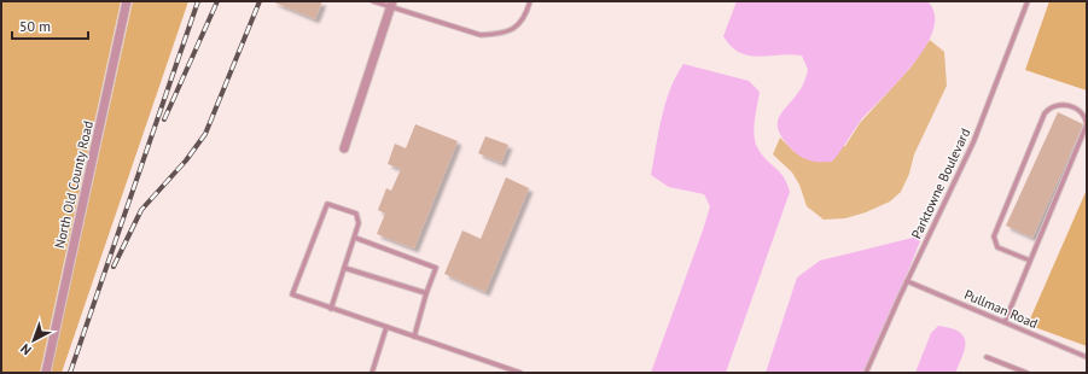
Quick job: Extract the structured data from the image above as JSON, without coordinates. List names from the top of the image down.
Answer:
{
  "streets": {
    "street": ["North Old County Road"],
    "lane": ["Parktowne Boulevard", "Pullman Road"]
  },
  "crossings": [
    ["Parktowne Boulevard", "Pullman Road"]
  ],
  "scale_bar": "50 m",
  "north": "bottom left"
}
